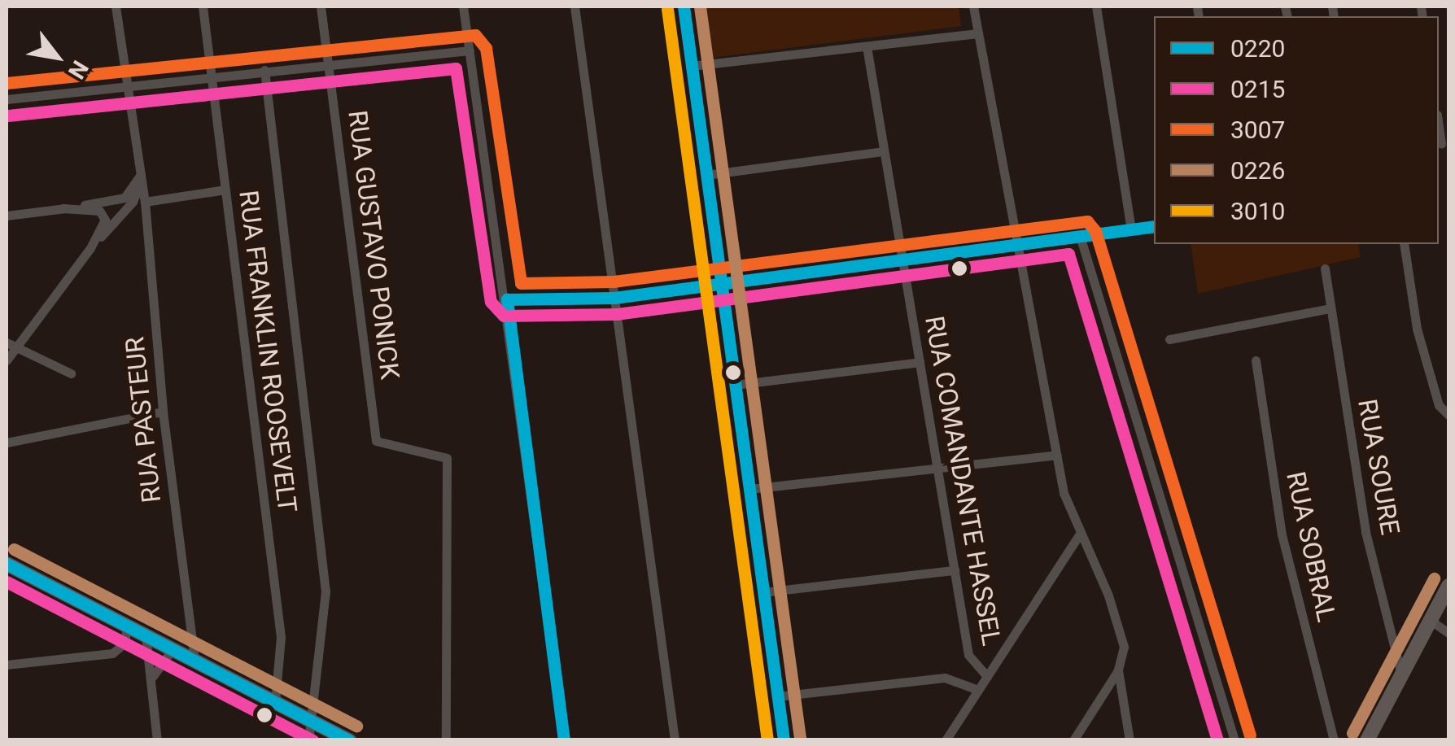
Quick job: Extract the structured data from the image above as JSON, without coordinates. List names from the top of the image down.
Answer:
{
  "streets": {
    "street": [
      "RUA GUSTAVO PONICK",
      "RUA FRANKLIN ROOSEVELT",
      "RUA PASTEUR",
      "RUA SOURE",
      "RUA COMANDANTE HASSEL",
      "RUA SOBRAL"
    ]
  },
  "lines": [
    "transit line 0220",
    "transit line 0226",
    "transit line 3010",
    "transit line 3007",
    "transit line 0215"
  ],
  "legend": [
    "0220",
    "0215",
    "3007",
    "0226",
    "3010"
  ],
  "north": "bottom right"
}
